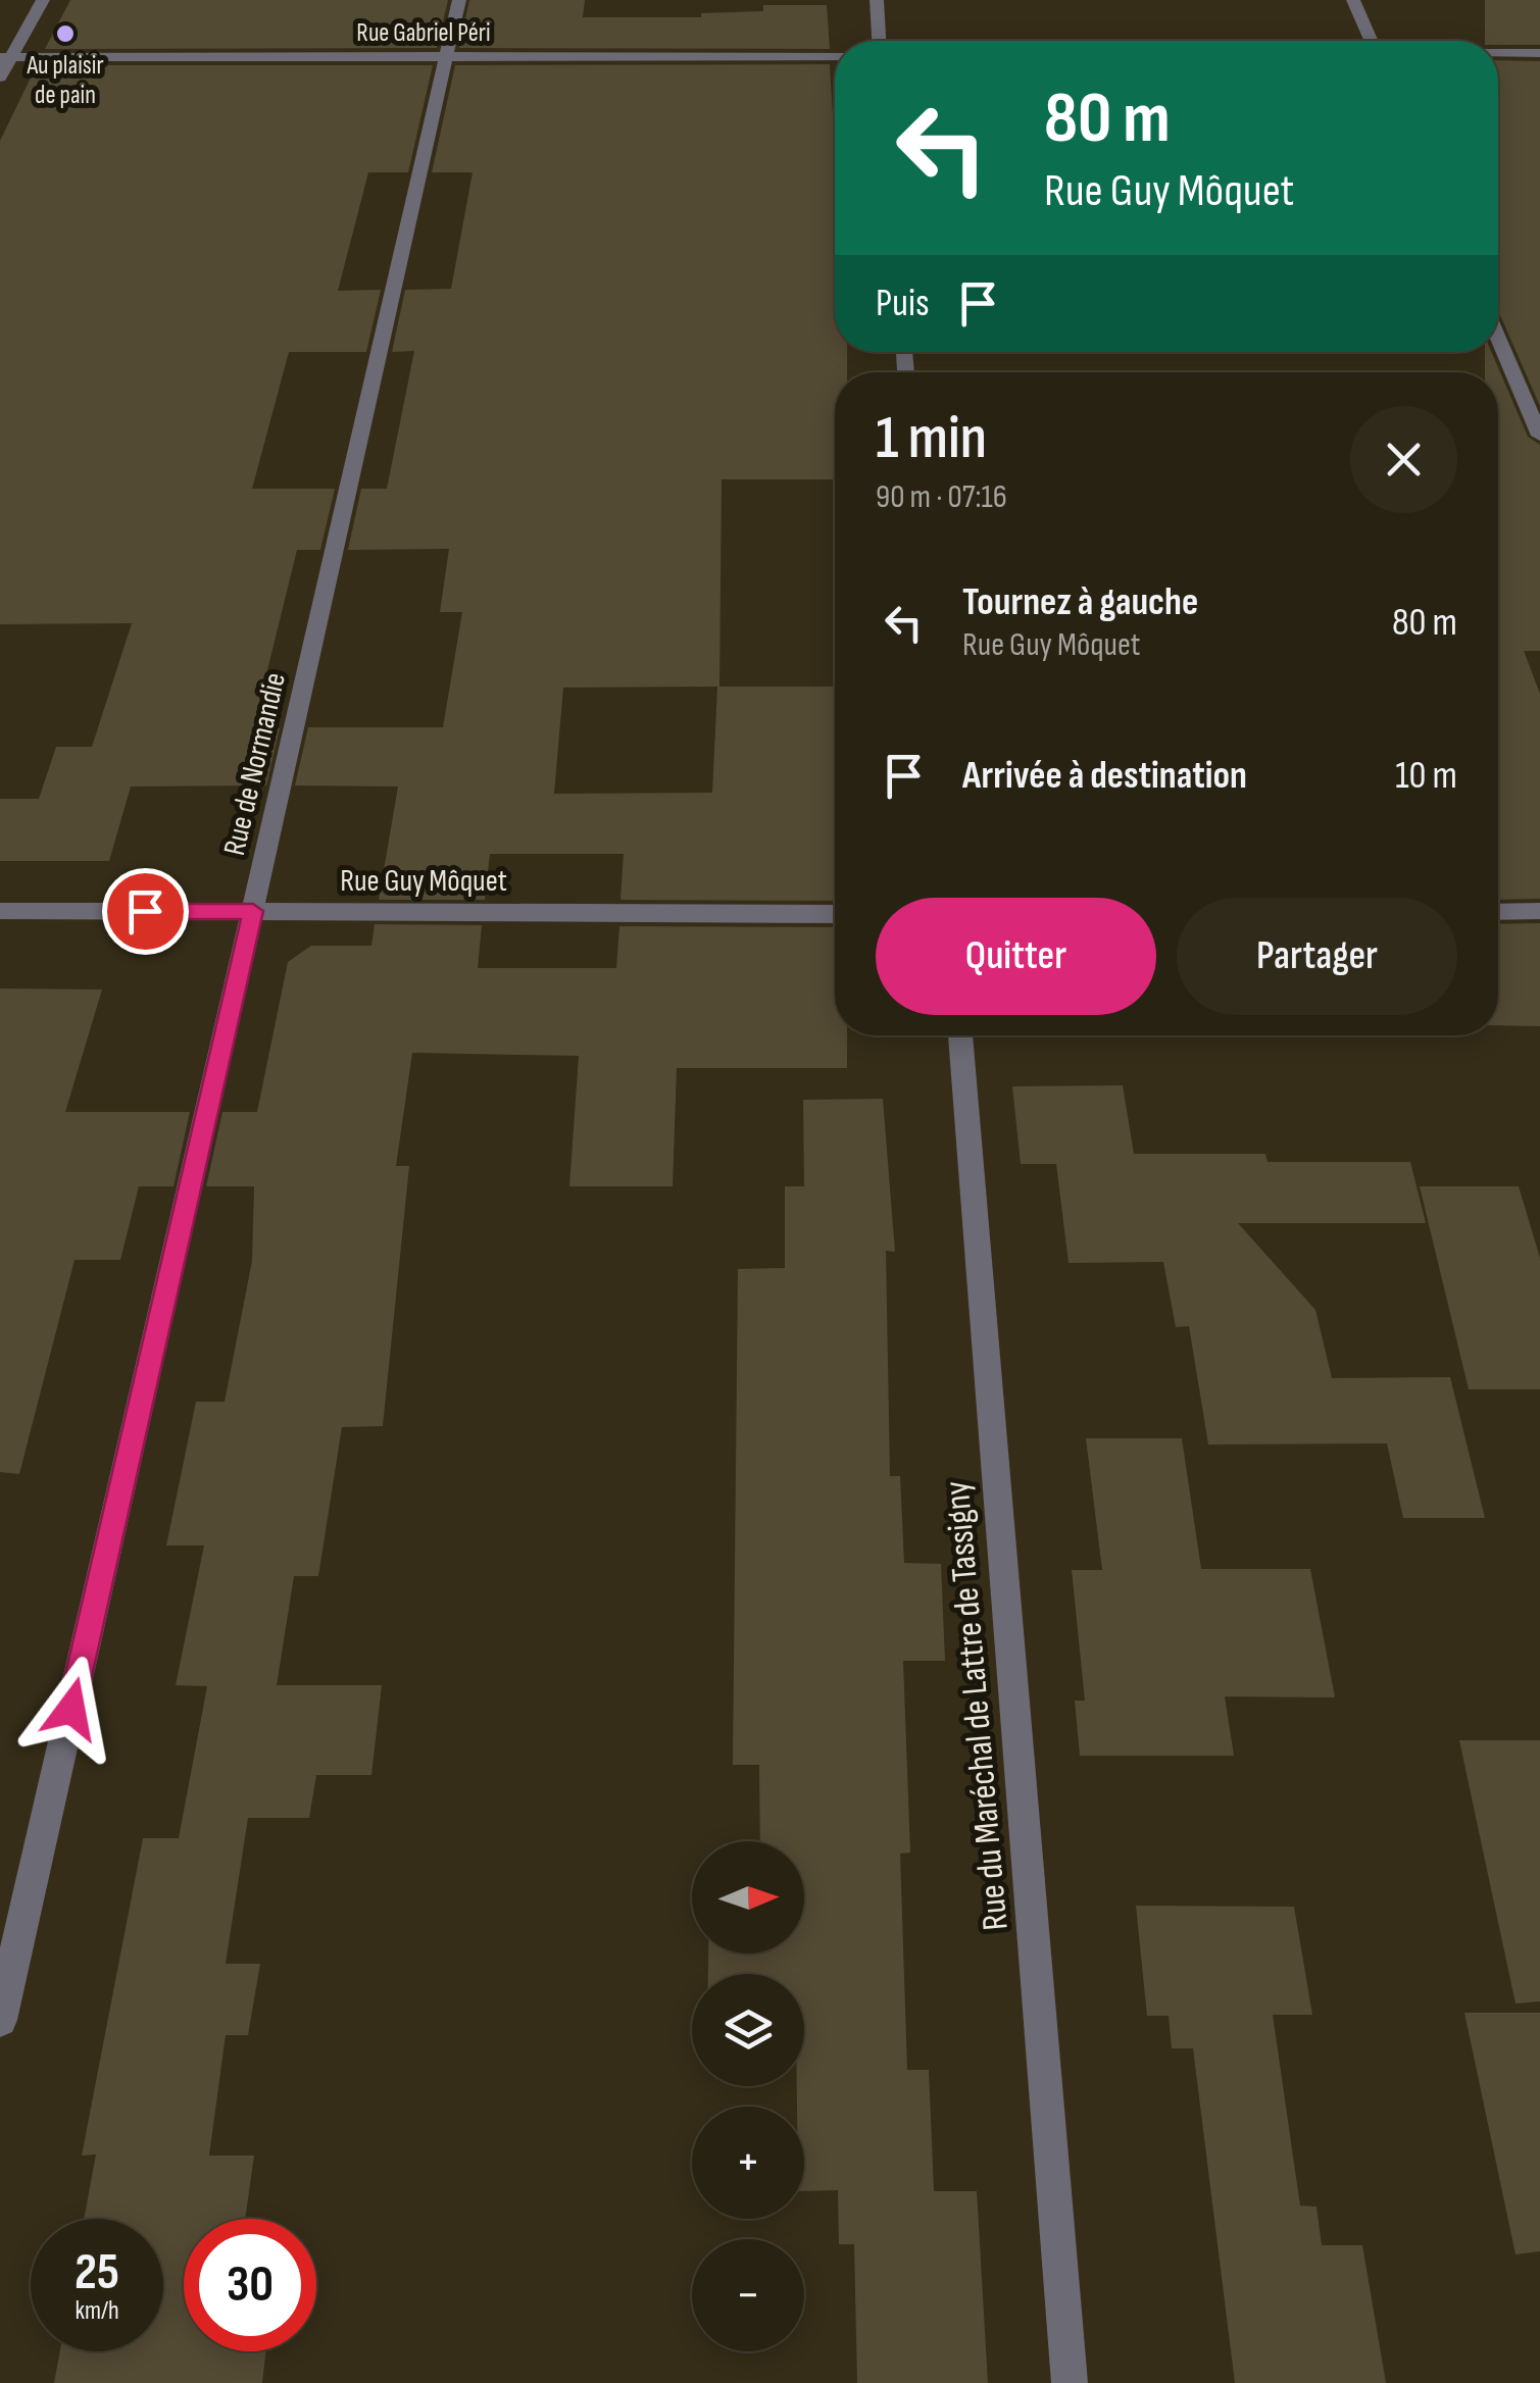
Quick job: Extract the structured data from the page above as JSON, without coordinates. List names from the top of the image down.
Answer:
{
  "streets": {
    "street": [
      "Rue Gabriel Péri",
      "Rue de Normandie",
      "Rue Guy Môquet",
      "Rue du Maréchal de Lattre de Tassigny"
    ]
  },
  "crossings": [
    ["Rue Gabriel Péri", "Rue de Normandie"],
    ["Rue de Normandie", "Rue Guy Môquet"]
  ],
  "places": ["Au plaisir de pain"],
  "north": "right",
  "page": {
    "turn": ["80 m", "Rue Guy Môquet"],
    "then": "Puis",
    "heading": ["1 min", "90 m · 07:16"],
    "list": [
      {
        "name": "Tournez à gauche",
        "note": "Rue Guy Môquet",
        "value": "80 m"
      },
      {
        "name": "Arrivée à destination",
        "value": "10 m"
      }
    ],
    "buttons": ["Quitter", "Partager"],
    "map_buttons": ["+", "−"],
    "speed": "25 km/h",
    "limit": "30"
  }
}
